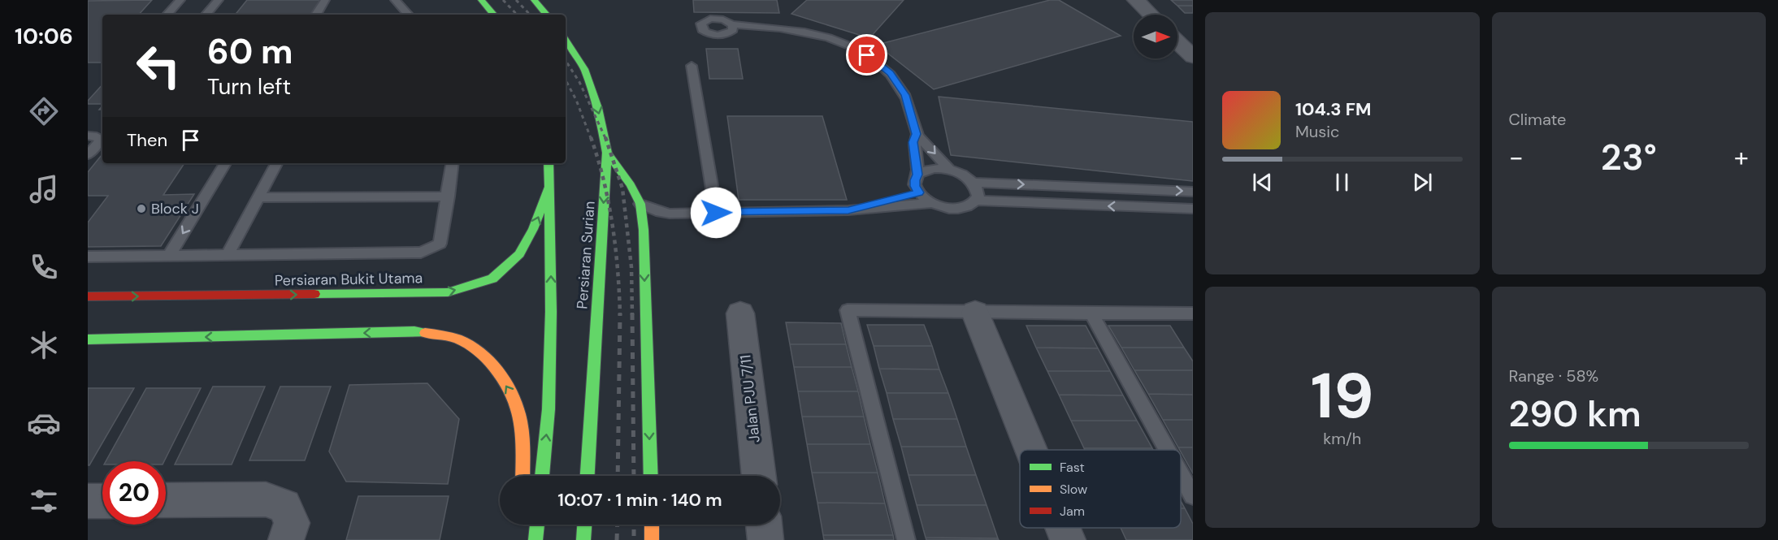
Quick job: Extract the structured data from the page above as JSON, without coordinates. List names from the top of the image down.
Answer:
{
  "streets": {
    "street": ["Persiaran Surian", "Persiaran Bukit Utama", "Jalan PJU 7/11"]
  },
  "one_way": ["Persiaran Bukit Utama"],
  "places": ["Block J"],
  "legend": ["Fast", "Slow", "Jam"],
  "north": "right",
  "page": {
    "tabs": "10:06",
    "tile": [
      "Climate",
      ["19", "km/h"],
      ["Range · 58%", "290 km"]
    ],
    "turn": ["60 m", "Turn left"],
    "song": ["104.3 FM", "Music"],
    "then": "Then",
    "heat": ["−", "23°", "+"],
    "limit": "20",
    "trip": "10:07 · 1 min · 140 m"
  }
}
